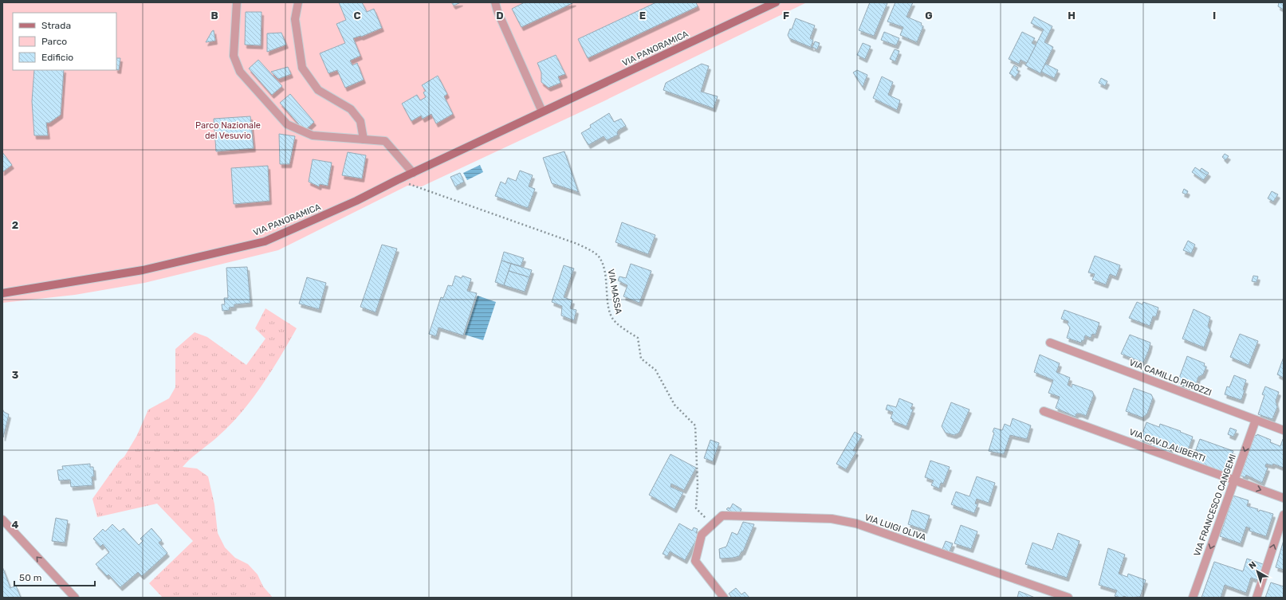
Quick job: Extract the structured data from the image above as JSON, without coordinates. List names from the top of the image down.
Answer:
{
  "streets": {
    "street": [
      "VIA PANORAMICA",
      "VIA CAMILLO PIROZZI",
      "VIA CAV.D.ALIBERTI",
      "VIA FRANCESCO CANGEMI",
      "VIA LUIGI OLIVA"
    ],
    "path": ["VIA MASSA"]
  },
  "crossings": [
    ["VIA PANORAMICA", "VIA MASSA"],
    ["VIA MASSA", "VIA LUIGI OLIVA"],
    ["VIA CAMILLO PIROZZI", "VIA FRANCESCO CANGEMI"],
    ["VIA CAV.D.ALIBERTI", "VIA FRANCESCO CANGEMI"]
  ],
  "parks": ["Parco Nazionale del Vesuvio"],
  "legend": ["Strada", "Parco", "Edificio"],
  "scale_bar": "50 m",
  "north": "top left",
  "grid": {
    "columns": [
      "B",
      "C",
      "D",
      "E",
      "F",
      "G",
      "H",
      "I"
    ],
    "rows": ["2", "3", "4"]
  }
}
